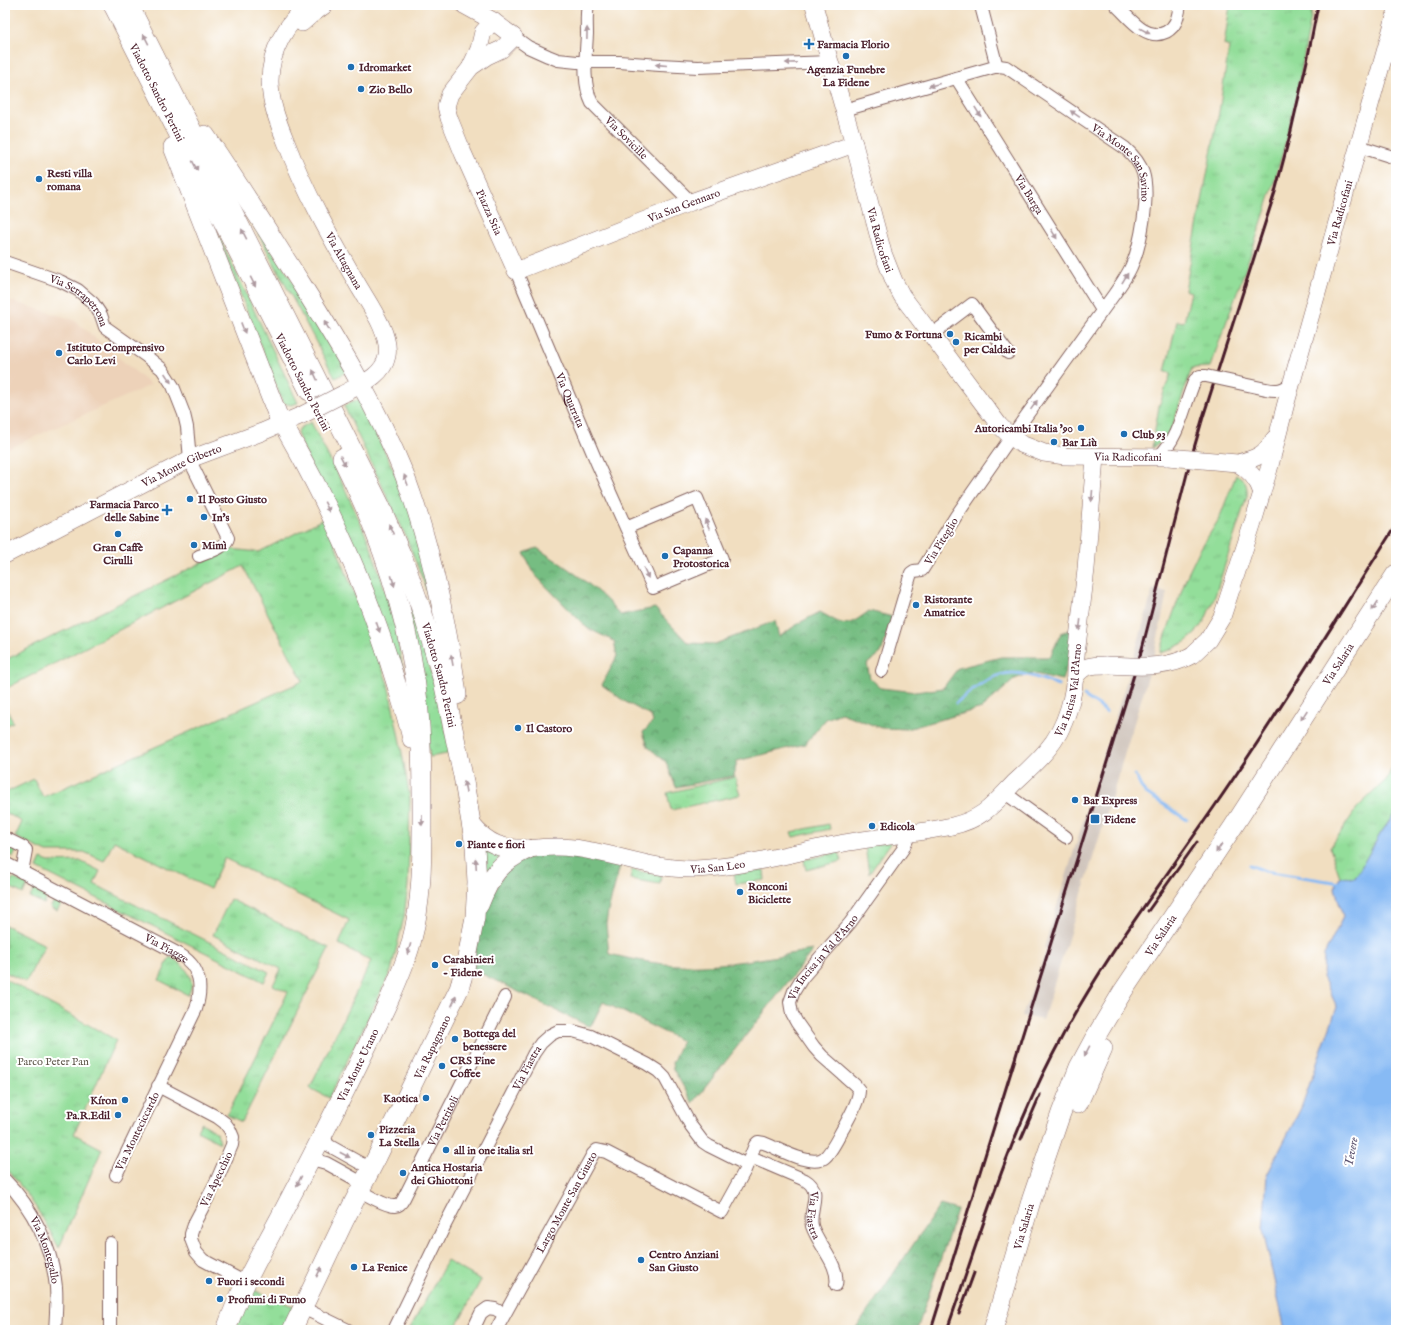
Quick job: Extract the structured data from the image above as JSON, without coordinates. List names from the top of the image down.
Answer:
{
  "streets": {
    "main road": [
      "Viadotto Sandro Pertini",
      "Via Salaria",
      "Via Rapagnano",
      "Via Monte Urano"
    ],
    "street": [
      "Via Sovicille",
      "Via Monte San Savino",
      "Via Barga",
      "Via San Gennaro",
      "Piazza Stia",
      "Via Radicofani",
      "Via Altagnana",
      "Via Serrapetrona",
      "Via Quarrata",
      "Via Monte Giberto",
      "Via Piteglio",
      "Via Incisa Val d'Arno",
      "Via San Leo",
      "Via Piagge",
      "Via Incisa in Val d'Arno",
      "Via Fiastra",
      "Via Petritoli",
      "Via Monteciccardo",
      "Via Apecchio",
      "Largo Monte San Giusto",
      "Via Montegallo"
    ]
  },
  "crossings": [
    ["Viadotto Sandro Pertini", "Via Rapagnano"],
    ["Viadotto Sandro Pertini", "Via Monte Urano"],
    ["Via Sovicille", "Via San Gennaro"],
    ["Via Monte San Savino", "Via Barga"],
    ["Via Monte San Savino", "Via Radicofani"],
    ["Via Monte San Savino", "Via Piteglio"],
    ["Via San Gennaro", "Piazza Stia"],
    ["Via San Gennaro", "Via Radicofani"],
    ["Via San Gennaro", "Via Quarrata"],
    ["Piazza Stia", "Via Quarrata"],
    ["Via Radicofani", "Via Piteglio"],
    ["Via Radicofani", "Via Incisa Val d'Arno"],
    ["Via Altagnana", "Via Monte Giberto"],
    ["Via Serrapetrona", "Via Monte Giberto"],
    ["Via Incisa Val d'Arno", "Via San Leo"],
    ["Via Incisa Val d'Arno", "Via Incisa in Val d'Arno"],
    ["Via San Leo", "Via Incisa in Val d'Arno"],
    ["Via Piagge", "Via Monteciccardo"],
    ["Via Piagge", "Via Apecchio"],
    ["Via Incisa in Val d'Arno", "Via Fiastra"],
    ["Via Incisa in Val d'Arno", "Largo Monte San Giusto"],
    ["Via Rapagnano", "Via Petritoli"],
    ["Via Monte Urano", "Via Apecchio"],
    ["Via Fiastra", "Largo Monte San Giusto"],
    ["Via Monteciccardo", "Via Apecchio"]
  ],
  "one_way": [
    "Via Barga",
    "Via Serrapetrona",
    "Via Incisa Val d'Arno",
    "Via Rapagnano",
    "Via Monte Urano"
  ],
  "water": ["Tevere"],
  "parks": ["Parco Peter Pan"],
  "places": {
    "health": ["Farmacia Florio", "Farmacia Parco delle Sabine"],
    "other": [
      "Agenzia Funebre La Fidene",
      "Idromarket",
      "Zio Bello",
      "Resti villa romana",
      "Fumo & Fortuna",
      "Ricambi per Caldaie",
      "Istituto Comprensivo Carlo Levi",
      "Autoricambi Italia '90",
      "Club 93",
      "Bar Liù",
      "Il Posto Giusto",
      "In's",
      "Gran Caffè Cirulli",
      "Mimì",
      "Capanna Protostorica",
      "Ristorante Amatrice",
      "Il Castoro",
      "Bar Express",
      "Edicola",
      "Piante e fiori",
      "Ronconi Biciclette",
      "Carabinieri - Fidene",
      "Bottega del benessere",
      "CRS Fine Coffee",
      "Kaotica",
      "Kíron",
      "Pa.R.Edil",
      "Pizzeria La Stella",
      "all in one italia srl",
      "Antica Hostaria dei Ghiottoni",
      "Centro Anziani San Giusto",
      "La Fenice",
      "Fuori i secondi",
      "Profumi di Fumo"
    ],
    "transit": ["Fidene"]
  }
}
